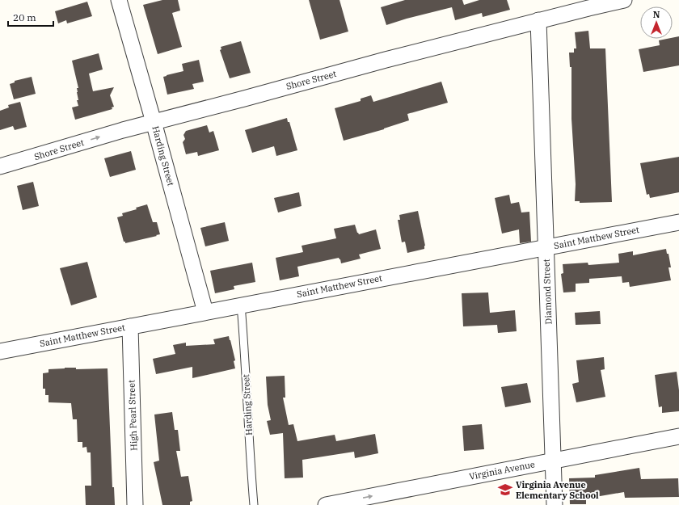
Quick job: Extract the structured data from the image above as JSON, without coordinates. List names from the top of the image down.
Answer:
{
  "streets": {
    "street": [
      "Shore Street",
      "Harding Street",
      "Saint Matthew Street",
      "Diamond Street",
      "High Pearl Street",
      "Virginia Avenue"
    ]
  },
  "crossings": [
    ["Shore Street", "Harding Street"],
    ["Shore Street", "Diamond Street"],
    ["Harding Street", "Saint Matthew Street"],
    ["Saint Matthew Street", "Diamond Street"],
    ["Saint Matthew Street", "High Pearl Street"],
    ["Diamond Street", "Virginia Avenue"]
  ],
  "one_way": ["Virginia Avenue"],
  "places": {
    "school or university": ["Virginia Avenue Elementary School"]
  },
  "scale_bar": "20 m",
  "north": "top"
}
